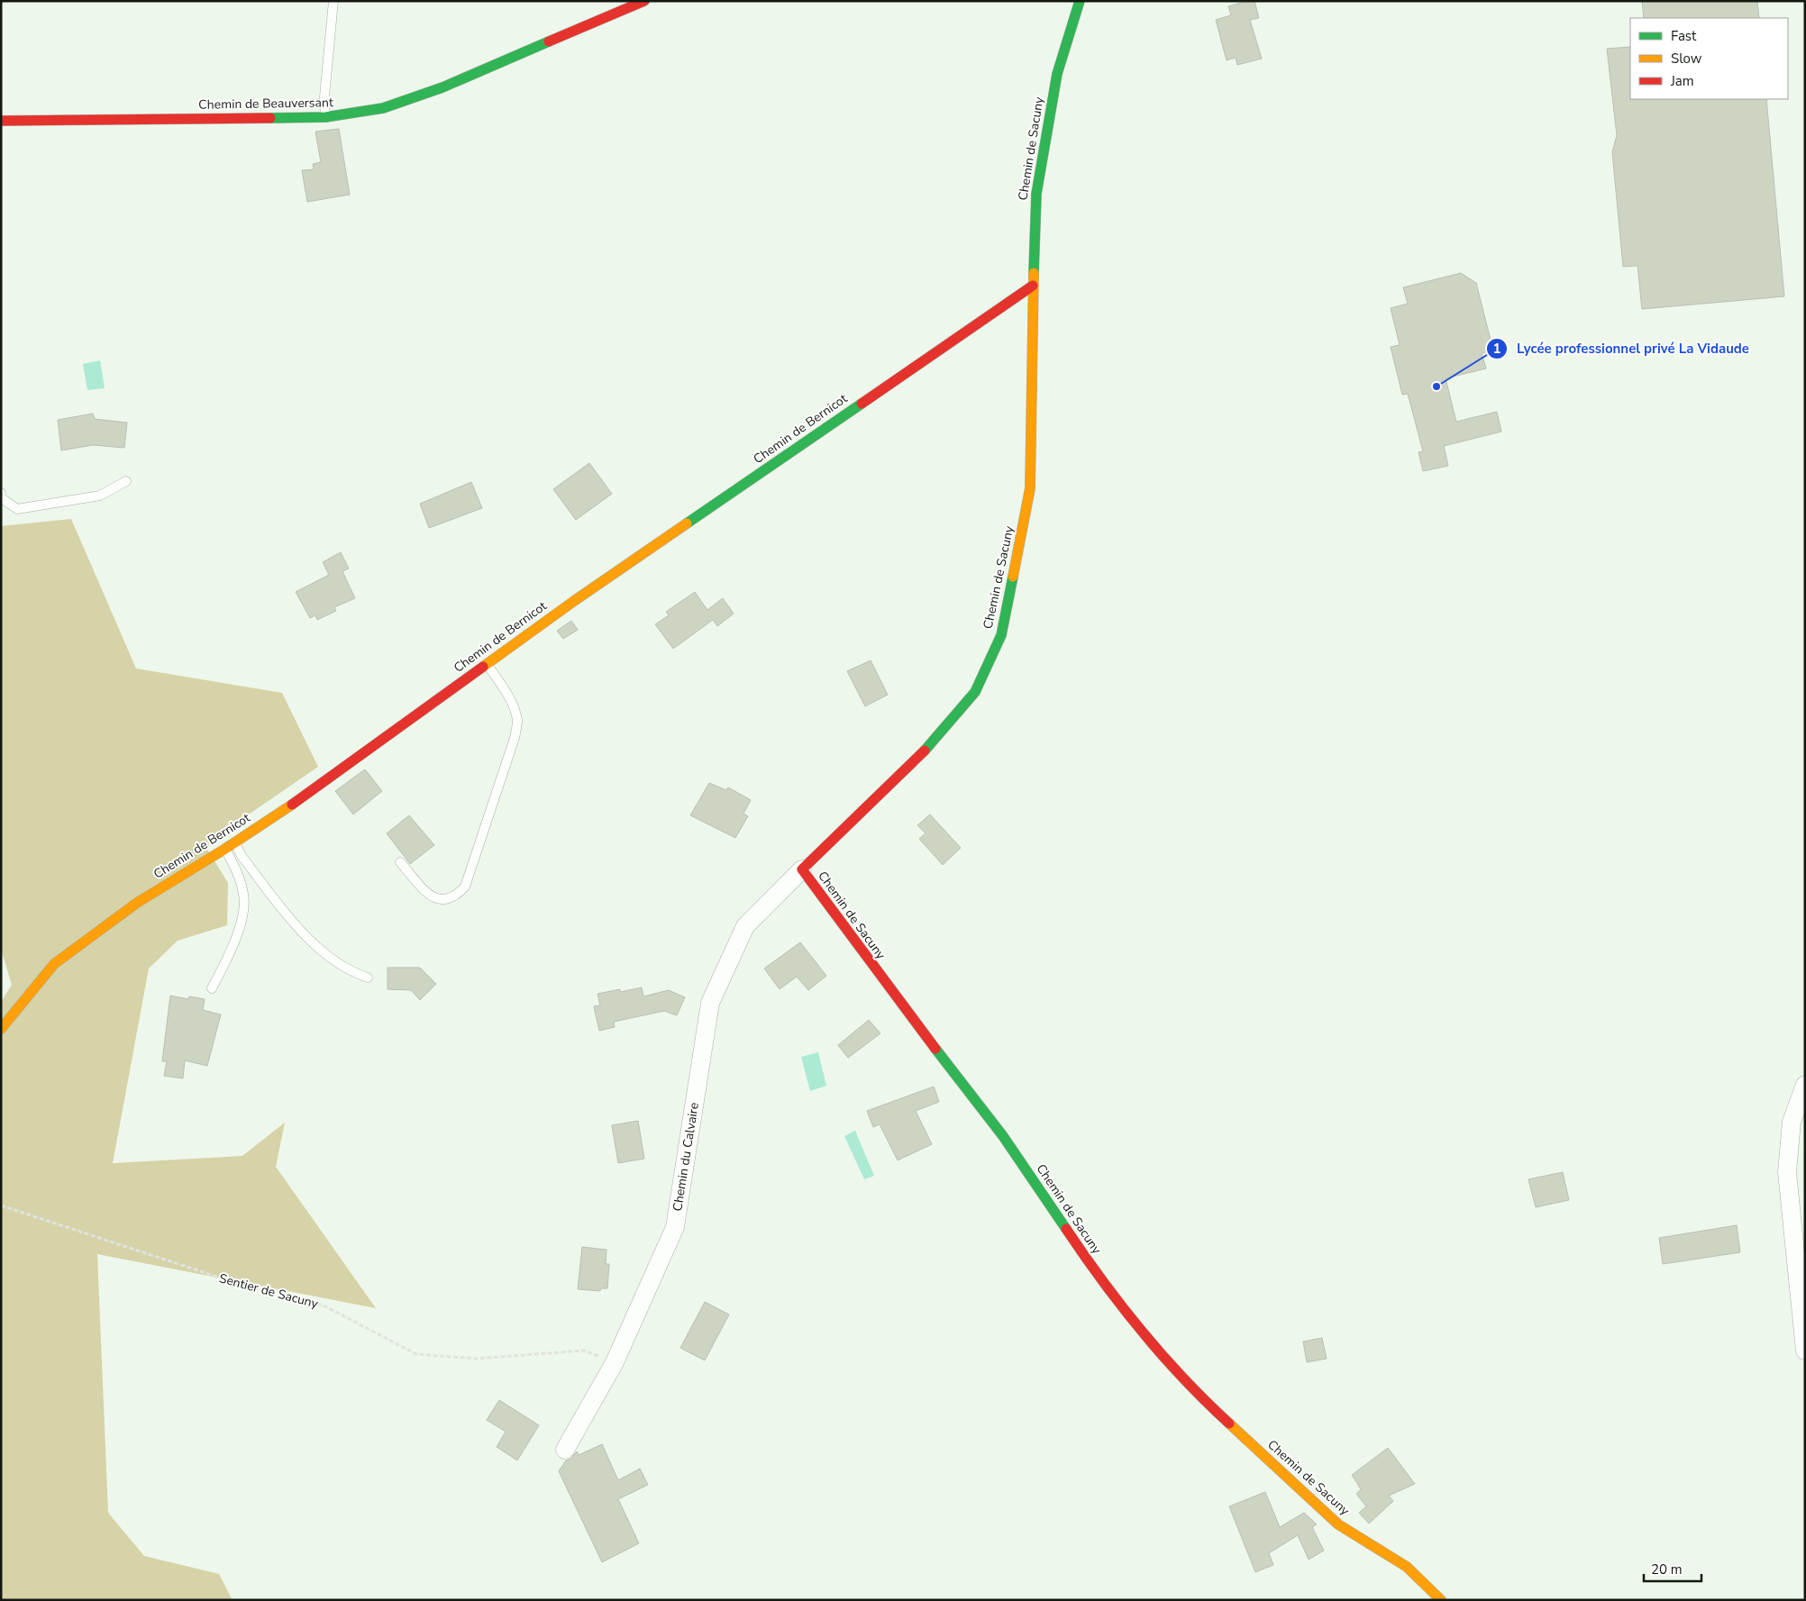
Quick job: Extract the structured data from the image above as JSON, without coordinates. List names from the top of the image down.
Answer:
{
  "streets": {
    "street": [
      "Chemin de Beauversant",
      "Chemin de Sacuny",
      "Chemin de Bernicot",
      "Chemin du Calvaire"
    ],
    "path": ["Sentier de Sacuny"]
  },
  "crossings": [
    ["Chemin de Sacuny", "Chemin de Bernicot"],
    ["Chemin de Sacuny", "Chemin du Calvaire"],
    ["Chemin du Calvaire", "Sentier de Sacuny"]
  ],
  "places": ["Lycée professionnel privé La Vidaude"],
  "legend": ["Fast", "Slow", "Jam"],
  "scale_bar": "20 m"
}
